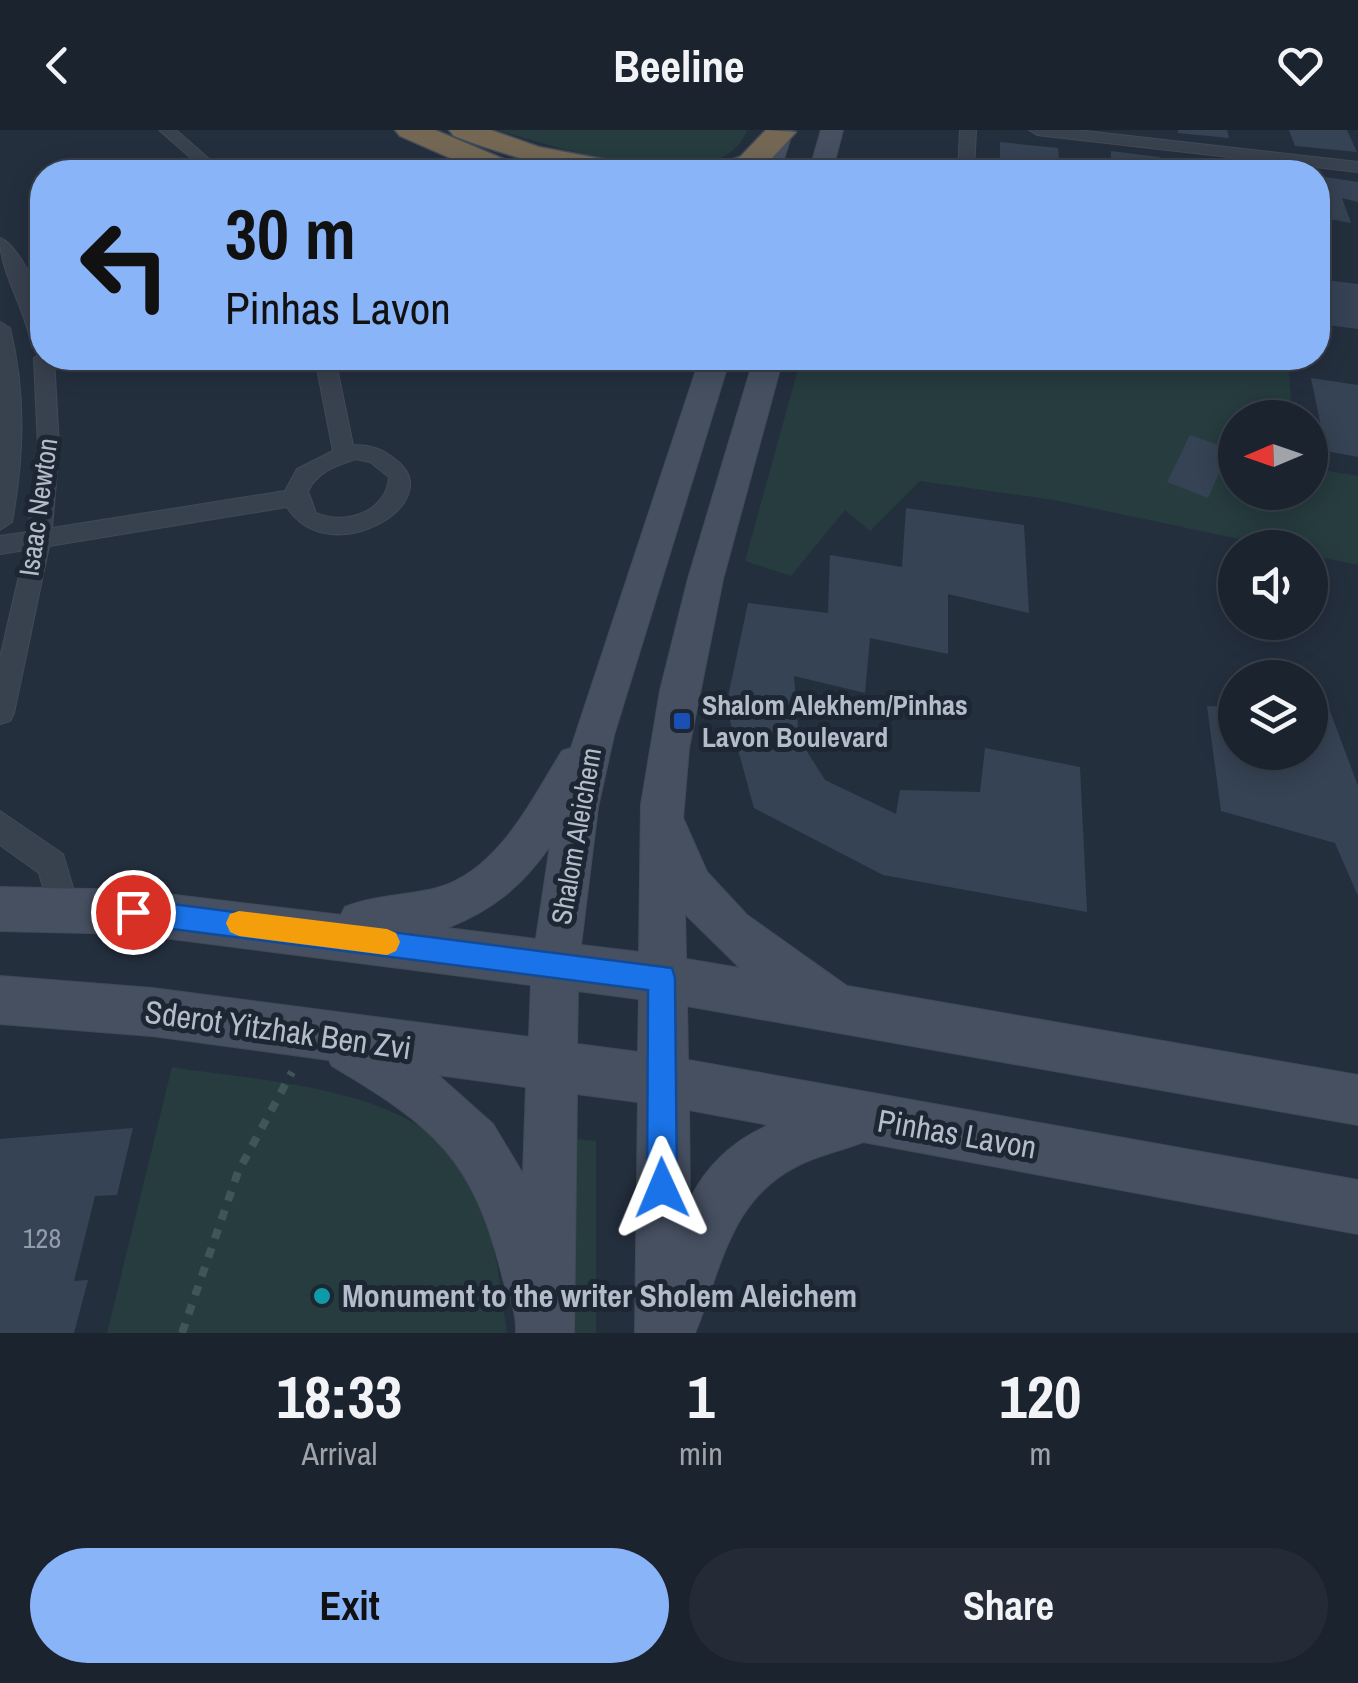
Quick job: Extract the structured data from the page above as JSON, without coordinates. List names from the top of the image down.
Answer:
{
  "streets": {
    "main road": ["Shalom Aleichem", "Sderot Yitzhak Ben Zvi", "Pinhas Lavon"],
    "street": ["Isaac Newton"]
  },
  "crossings": [
    ["Shalom Aleichem", "Sderot Yitzhak Ben Zvi"],
    ["Shalom Aleichem", "Pinhas Lavon"],
    ["Sderot Yitzhak Ben Zvi", "Pinhas Lavon"]
  ],
  "places": {
    "transit": ["Shalom Alekhem/Pinhas Lavon Boulevard"],
    "other": ["Monument to the writer Sholem Aleichem"]
  },
  "house_numbers": ["128"],
  "north": "left",
  "page": {
    "header": "Beeline",
    "turn": ["30 m", "Pinhas Lavon"],
    "eta": [
      "18:33",
      "Arrival",
      "1",
      "min",
      "120",
      "m"
    ],
    "buttons": ["Exit", "Share"]
  }
}
